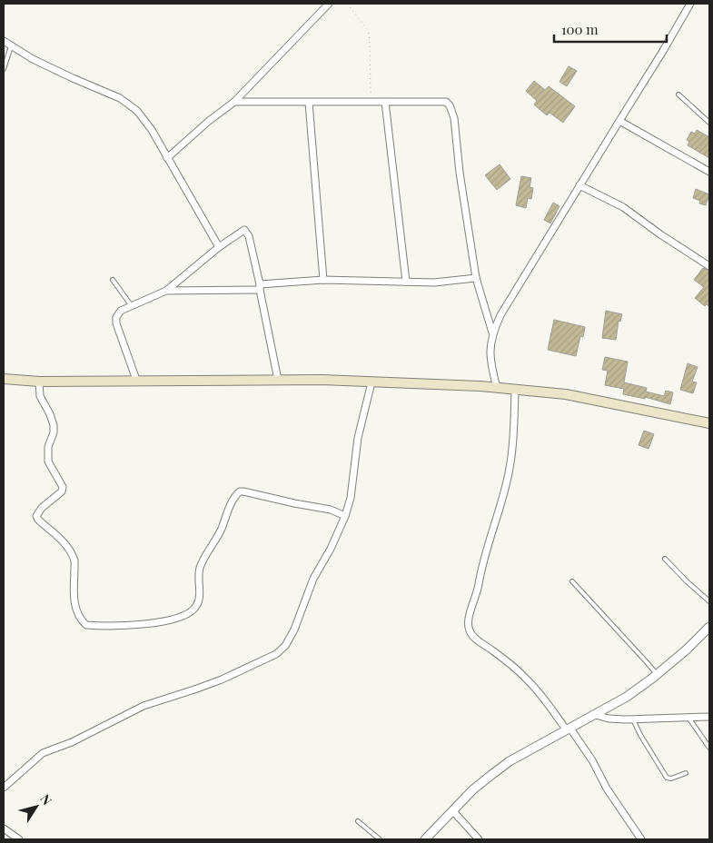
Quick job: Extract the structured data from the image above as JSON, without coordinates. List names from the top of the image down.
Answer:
{
  "scale_bar": "100 m",
  "north": "top right"
}
